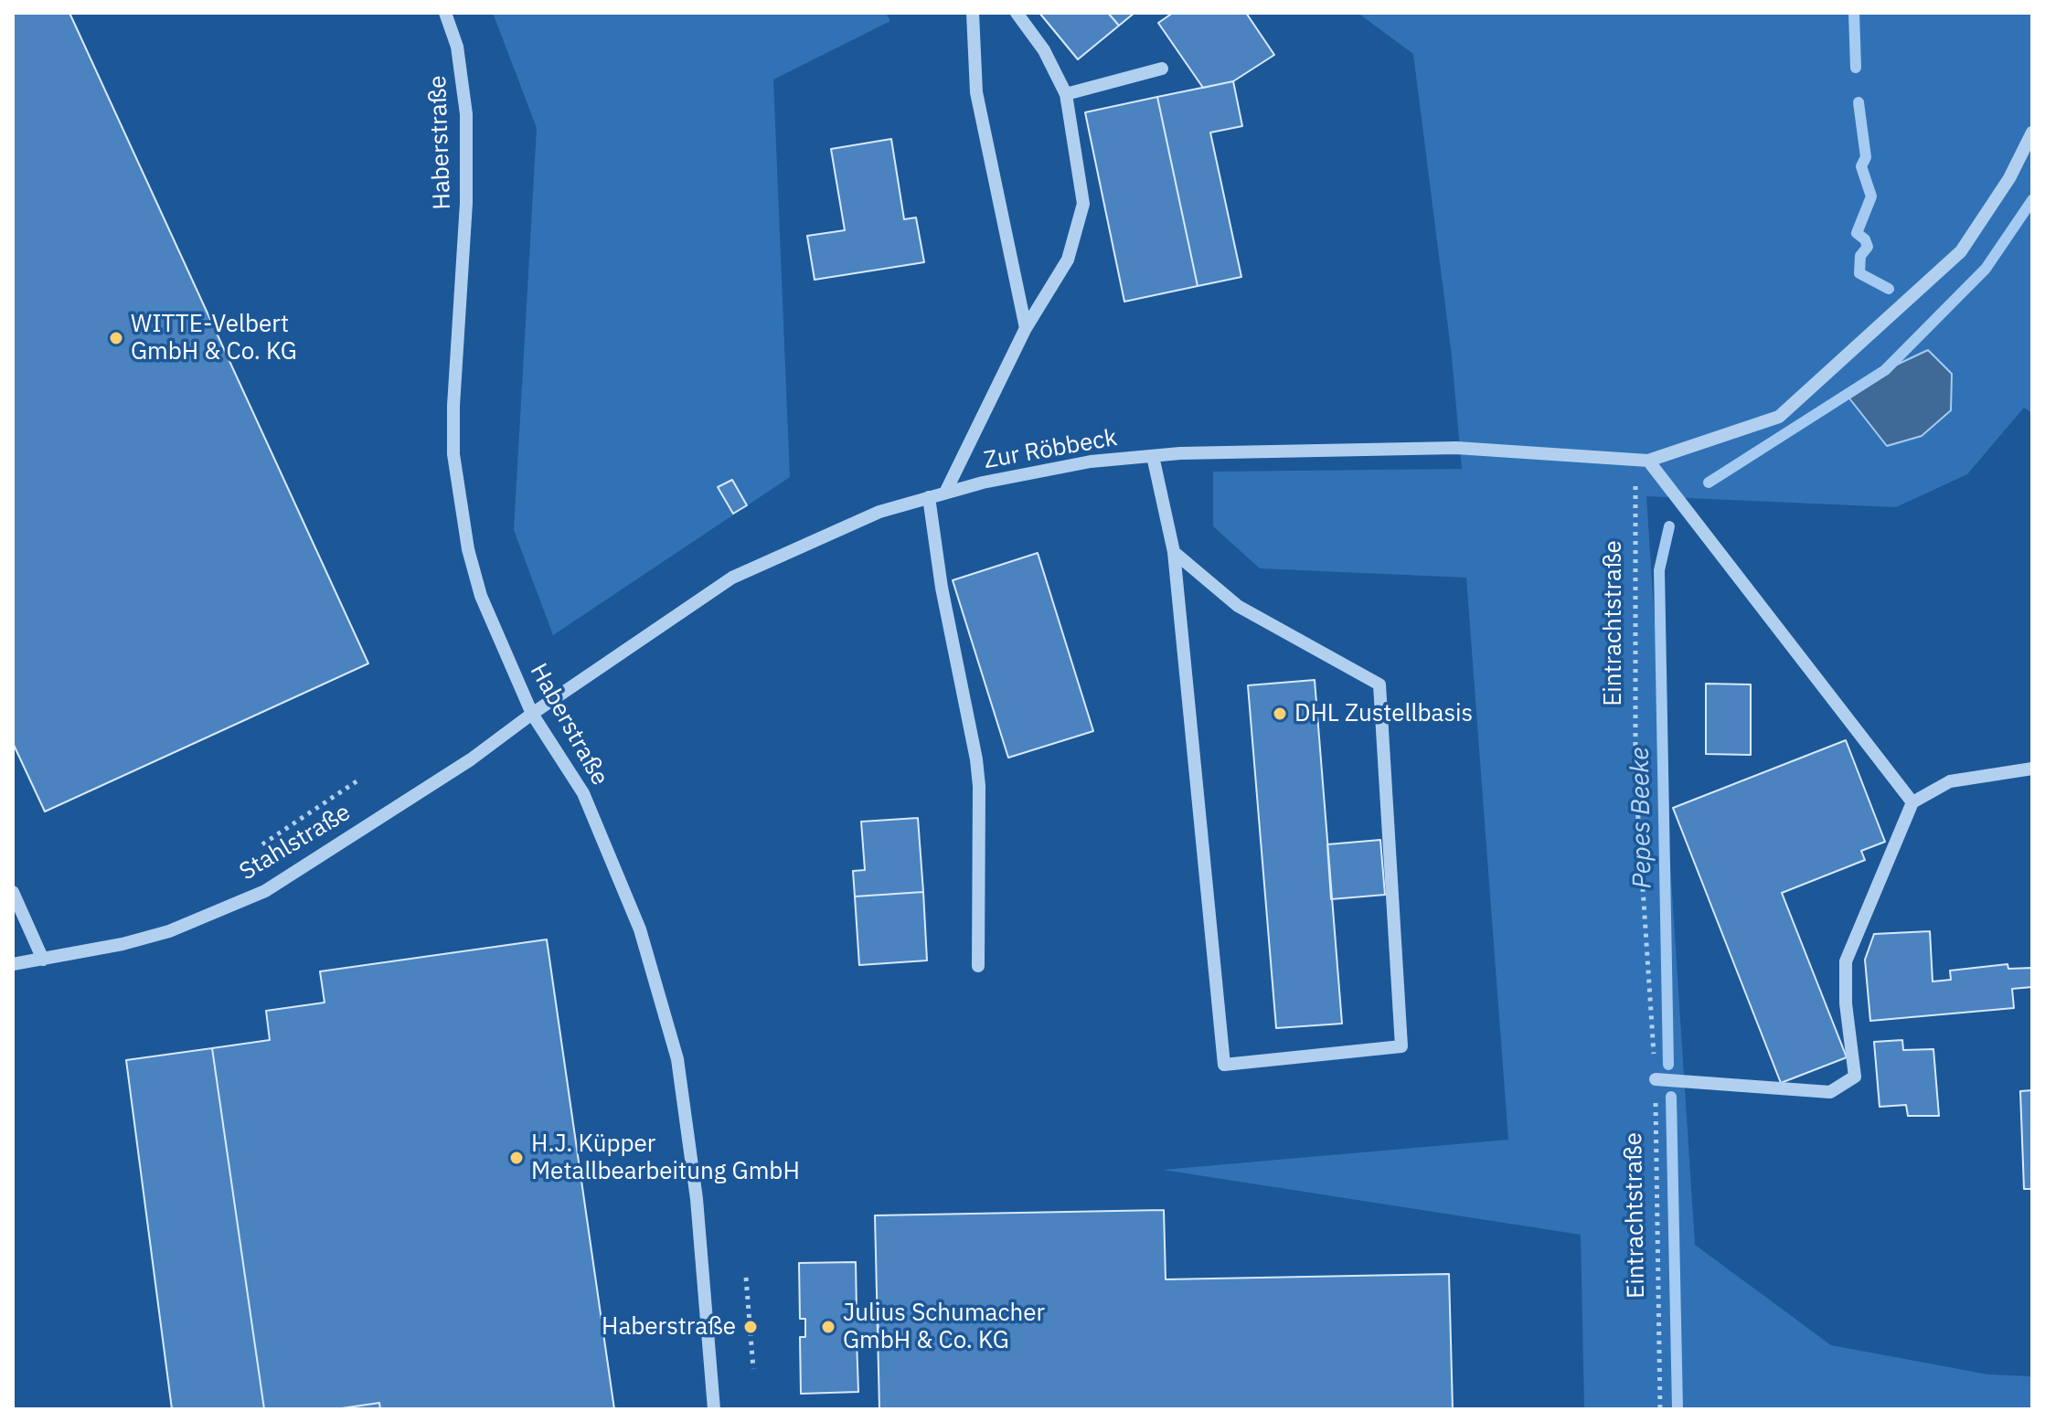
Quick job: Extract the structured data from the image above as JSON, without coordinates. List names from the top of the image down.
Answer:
{
  "streets": {
    "street": ["Haberstraße", "Zur Röbbeck", "Stahlstraße"],
    "path": ["Eintrachtstraße"]
  },
  "crossings": [
    ["Haberstraße", "Zur Röbbeck"],
    ["Haberstraße", "Stahlstraße"],
    ["Zur Röbbeck", "Eintrachtstraße"],
    ["Zur Röbbeck", "Stahlstraße"]
  ],
  "water": ["Pepes Beeke"],
  "places": [
    "WITTE-Velbert GmbH & Co. KG",
    "DHL Zustellbasis",
    "H.J. Küpper Metallbearbeitung GmbH",
    "Haberstraße",
    "Julius Schumacher GmbH & Co. KG"
  ]
}
